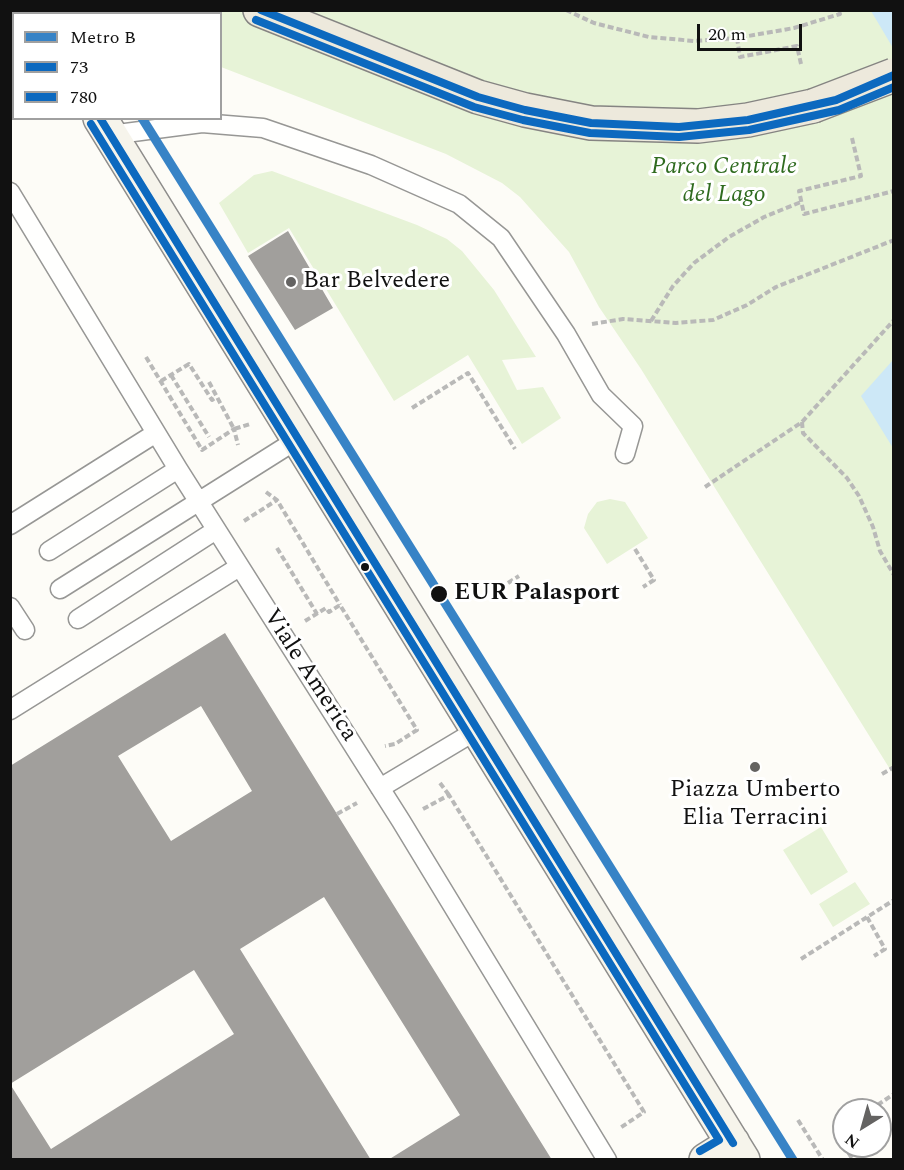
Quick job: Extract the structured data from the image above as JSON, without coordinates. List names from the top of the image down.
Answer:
{
  "streets": {
    "lane": ["Viale America"]
  },
  "parks": ["Parco Centrale del Lago"],
  "places": ["Bar Belvedere", "EUR Palasport", "Piazza Umberto Elia Terracini"],
  "lines": ["transit line 73", "transit line 780", "metro line B"],
  "legend": ["Metro B", "73", "780"],
  "scale_bar": "20 m",
  "north": "bottom left"
}
